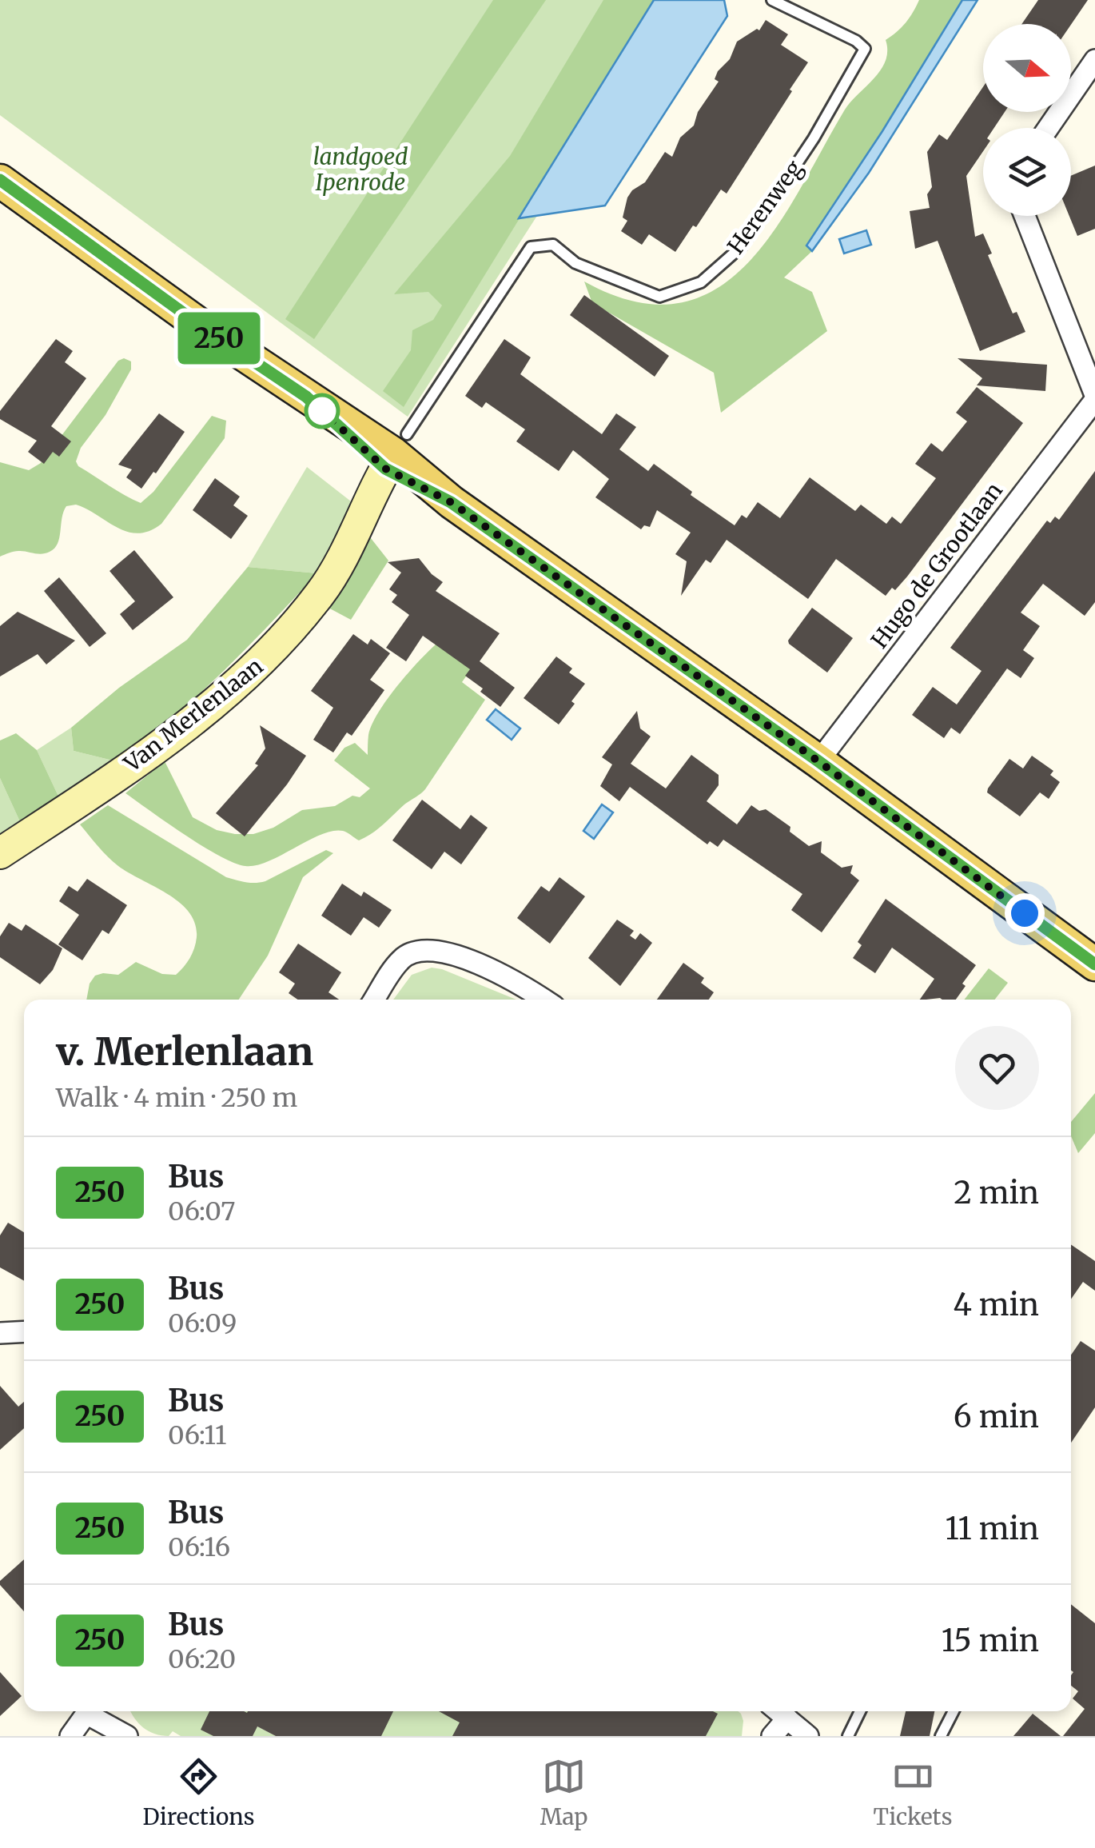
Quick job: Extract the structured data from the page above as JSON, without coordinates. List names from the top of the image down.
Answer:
{
  "streets": {
    "main road": ["Van Merlenlaan"],
    "street": ["Hugo de Grootlaan"],
    "lane": ["Herenweg"]
  },
  "crossings": [
    ["Herenweg", "Van Merlenlaan"]
  ],
  "parks": ["landgoed Ipenrode"],
  "lines": ["bus line 250"],
  "north": "right",
  "page": {
    "on_map": "250",
    "heading": ["v. Merlenlaan", "Walk · 4 min · 250 m"],
    "list": [
      {
        "mark": "250",
        "name": "Bus",
        "note": "06:07",
        "value": "2 min"
      },
      {
        "mark": "250",
        "name": "Bus",
        "note": "06:09",
        "value": "4 min"
      },
      {
        "mark": "250",
        "name": "Bus",
        "note": "06:11",
        "value": "6 min"
      },
      {
        "mark": "250",
        "name": "Bus",
        "note": "06:16",
        "value": "11 min"
      },
      {
        "mark": "250",
        "name": "Bus",
        "note": "06:20",
        "value": "15 min"
      }
    ],
    "tabs": ["Directions", "Map", "Tickets"]
  }
}
